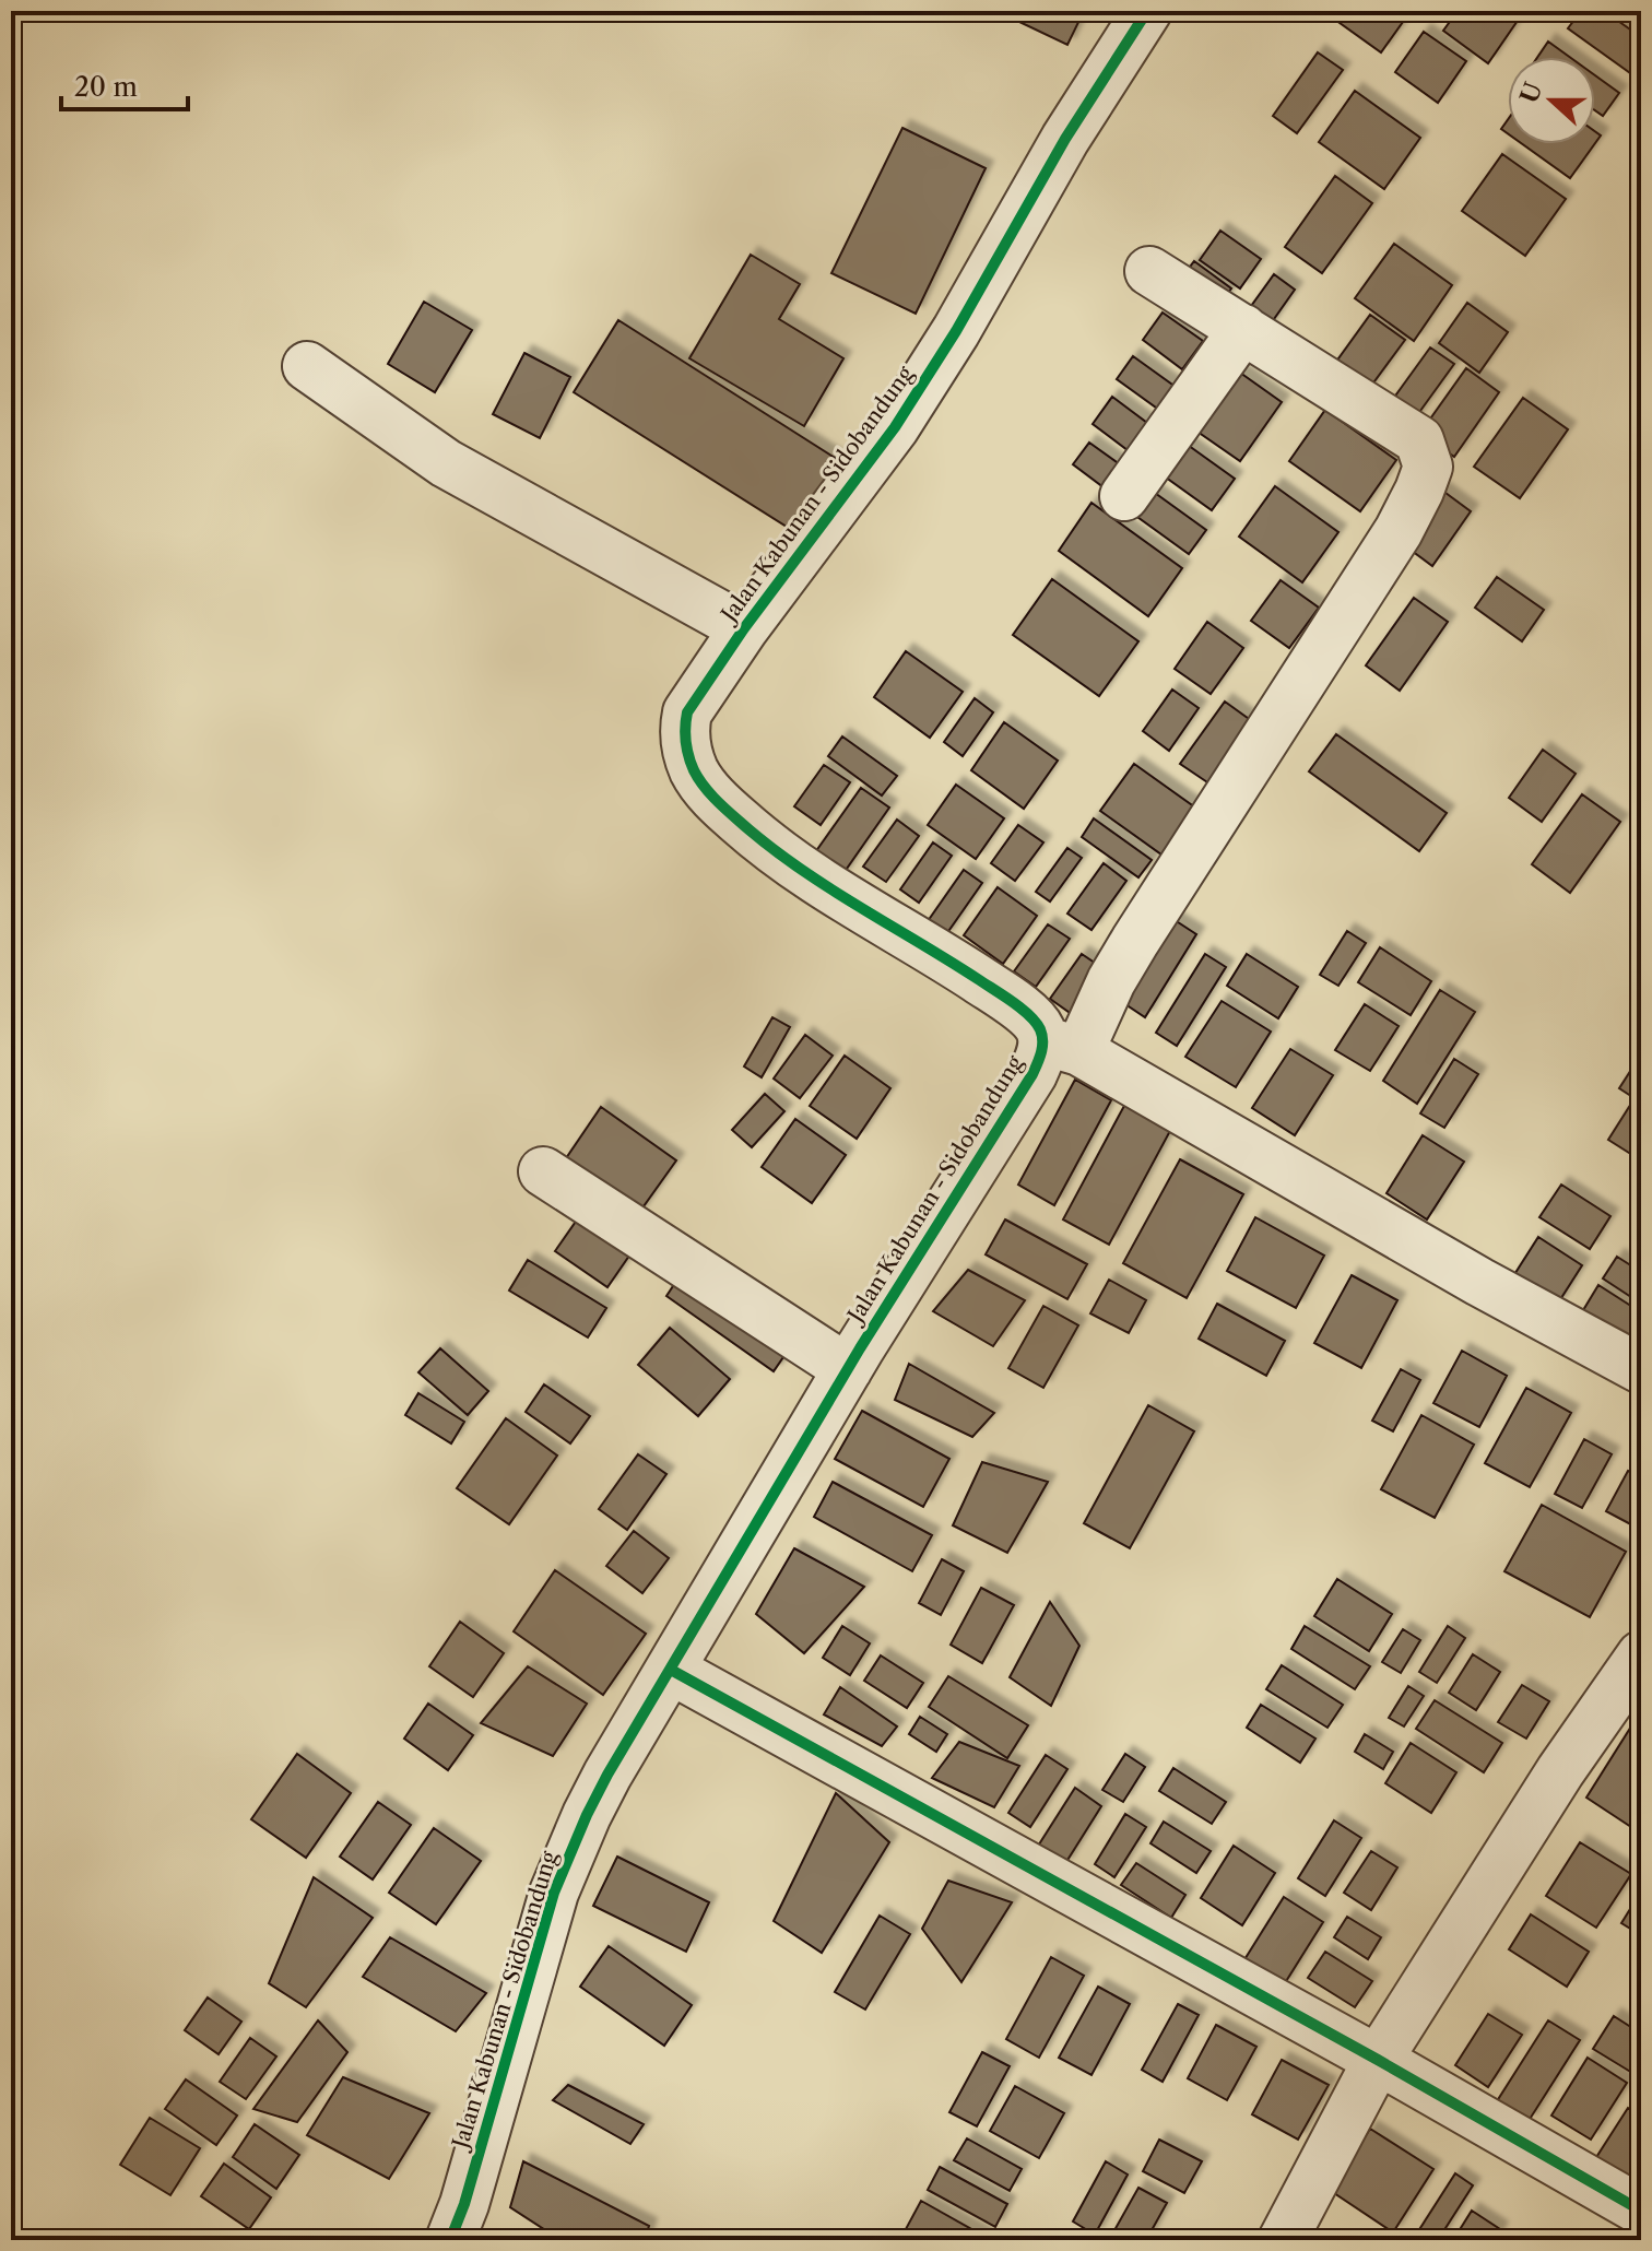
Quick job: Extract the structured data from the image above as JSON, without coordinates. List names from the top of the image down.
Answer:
{
  "streets": {
    "street": ["Jalan Kabunan - Sidobandung"]
  },
  "scale_bar": "20 m",
  "north": "left"
}
